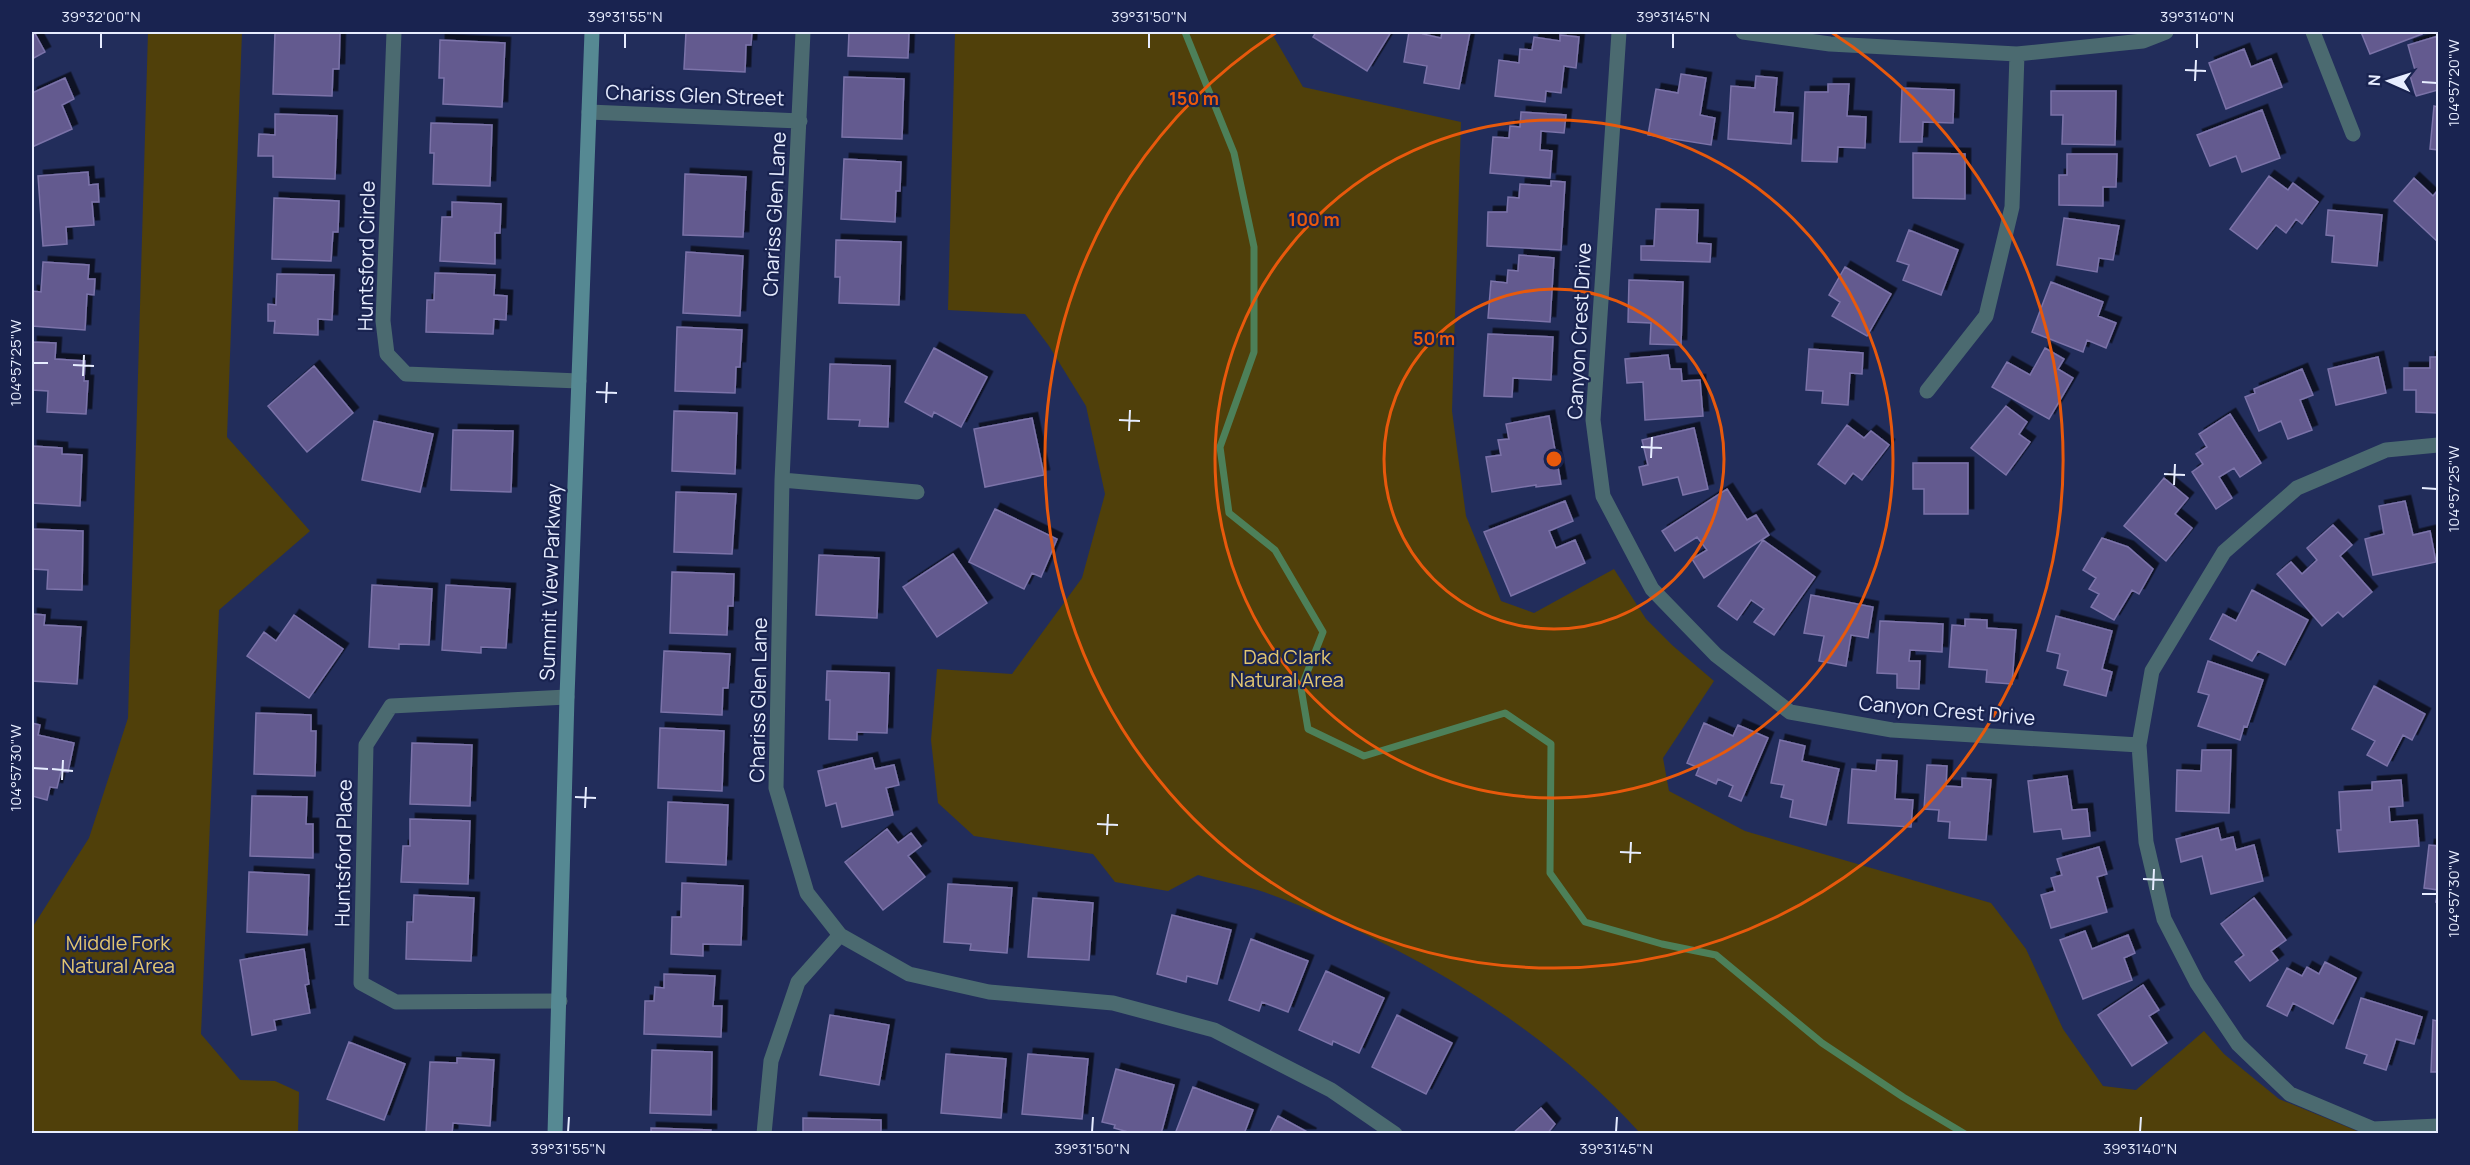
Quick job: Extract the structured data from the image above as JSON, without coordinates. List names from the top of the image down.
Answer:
{
  "streets": {
    "street": [
      "Chariss Glen Street",
      "Chariss Glen Lane",
      "Huntsford Circle",
      "Canyon Crest Drive",
      "Summit View Parkway",
      "Huntsford Place"
    ]
  },
  "crossings": [
    ["Chariss Glen Street", "Chariss Glen Lane"],
    ["Chariss Glen Street", "Summit View Parkway"],
    ["Huntsford Circle", "Summit View Parkway"],
    ["Summit View Parkway", "Huntsford Place"]
  ],
  "parks": ["Dad Clark Natural Area", "Middle Fork Natural Area"],
  "north": "left",
  "coordinates": [
    "39°32'00\"N",
    "39°31'55\"N",
    "39°31'50\"N",
    "39°31'45\"N",
    "39°31'40\"N",
    "104°57'20\"W",
    "104°57'25\"W",
    "104°57'30\"W"
  ],
  "rings": ["150 m", "100 m", "50 m"]
}
